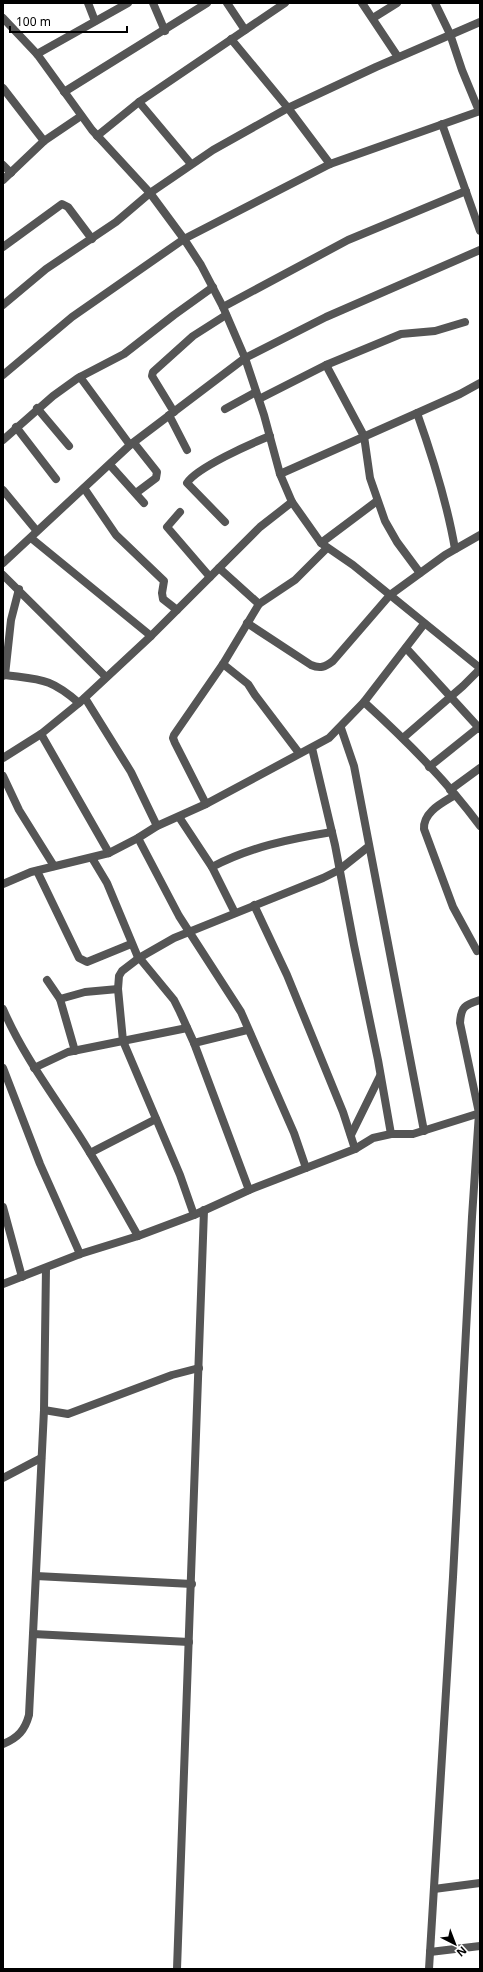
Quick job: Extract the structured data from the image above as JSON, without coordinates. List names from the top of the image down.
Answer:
{
  "scale_bar": "100 m",
  "north": "bottom right"
}
